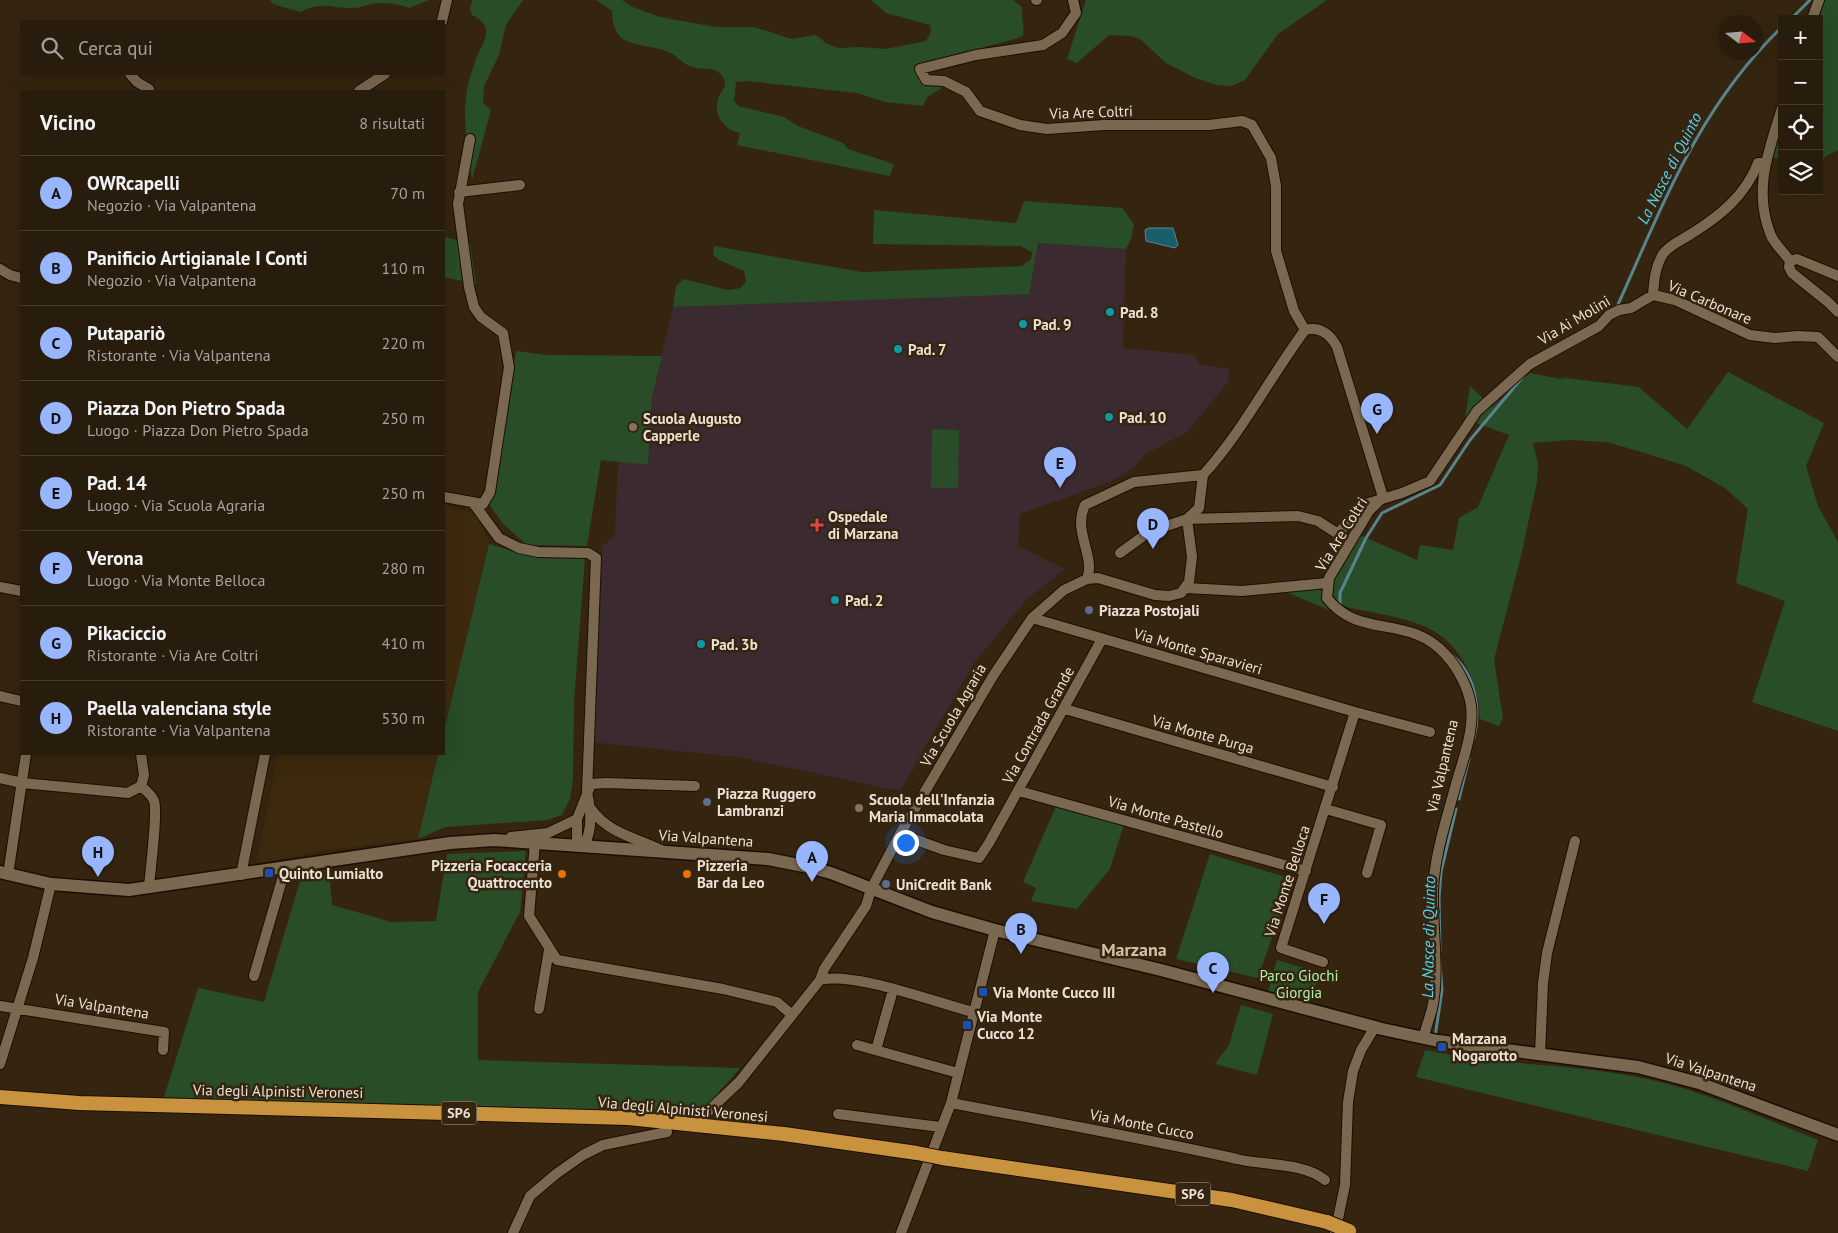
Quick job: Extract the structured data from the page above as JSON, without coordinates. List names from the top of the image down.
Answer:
{
  "streets": {
    "highway": ["Via degli Alpinisti Veronesi", "SP6"],
    "street": [
      "Via Are Coltri",
      "Via Carbonare",
      "Via Ai Molini",
      "Via Monte Sparavieri",
      "Via Scuola Agraria",
      "Via Contrada Grande",
      "Via Monte Purga",
      "Via Valpantena",
      "Via Monte Pastello",
      "Via Monte Belloca",
      "Via Monte Cucco"
    ]
  },
  "crossings": [
    ["Via Are Coltri", "Via Ai Molini"],
    ["Via Are Coltri", "Via Valpantena"],
    ["Via Carbonare", "Via Ai Molini"],
    ["Via Monte Sparavieri", "Via Scuola Agraria"],
    ["Via Monte Sparavieri", "Via Contrada Grande"],
    ["Via Monte Sparavieri", "Via Monte Belloca"],
    ["Via Scuola Agraria", "Via Contrada Grande"],
    ["Via Scuola Agraria", "Via Valpantena"],
    ["Via Contrada Grande", "Via Monte Purga"],
    ["Via Contrada Grande", "Via Monte Pastello"],
    ["Via Monte Purga", "Via Monte Belloca"],
    ["Via Monte Pastello", "Via Monte Belloca"]
  ],
  "districts": ["Marzana"],
  "water": ["La Nasce di Quinto"],
  "parks": ["Parco Giochi Giorgia"],
  "places": {
    "other": [
      "Pad. 8",
      "Pad. 9",
      "Pad. 7",
      "Pad. 10",
      "Scuola Augusto Capperle",
      "Pad. 2",
      "Piazza Postojali",
      "Pad. 3b",
      "Piazza Ruggero Lambranzi",
      "Scuola dell'Infanzia Maria Immacolata",
      "Pizzeria Focacceria Quattrocento",
      "Pizzeria Bar da Leo",
      "UniCredit Bank"
    ],
    "health": ["Ospedale di Marzana"],
    "transit": [
      "Quinto Lumialto",
      "Via Monte Cucco III",
      "Via Monte Cucco 12",
      "Marzana Nogarotto"
    ]
  },
  "north": "right",
  "page": {
    "map_buttons": ["+", "−"],
    "search": "Cerca qui",
    "heading": ["Vicino", "8 risultati"],
    "list": [
      {
        "mark": "A",
        "name": "OWRcapelli",
        "note": "Negozio · Via Valpantena",
        "value": "70 m"
      },
      {
        "mark": "B",
        "name": "Panificio Artigianale I Conti",
        "note": "Negozio · Via Valpantena",
        "value": "110 m"
      },
      {
        "mark": "C",
        "name": "Putapariò",
        "note": "Ristorante · Via Valpantena",
        "value": "220 m"
      },
      {
        "mark": "D",
        "name": "Piazza Don Pietro Spada",
        "note": "Luogo · Piazza Don Pietro Spada",
        "value": "250 m"
      },
      {
        "mark": "E",
        "name": "Pad. 14",
        "note": "Luogo · Via Scuola Agraria",
        "value": "250 m"
      },
      {
        "mark": "F",
        "name": "Verona",
        "note": "Luogo · Via Monte Belloca",
        "value": "280 m"
      },
      {
        "mark": "G",
        "name": "Pikaciccio",
        "note": "Ristorante · Via Are Coltri",
        "value": "410 m"
      },
      {
        "mark": "H",
        "name": "Paella valenciana style",
        "note": "Ristorante · Via Valpantena",
        "value": "530 m"
      }
    ],
    "pins": [
      "G",
      "E",
      "D",
      "H",
      "A",
      "F",
      "B",
      "C"
    ]
  }
}
